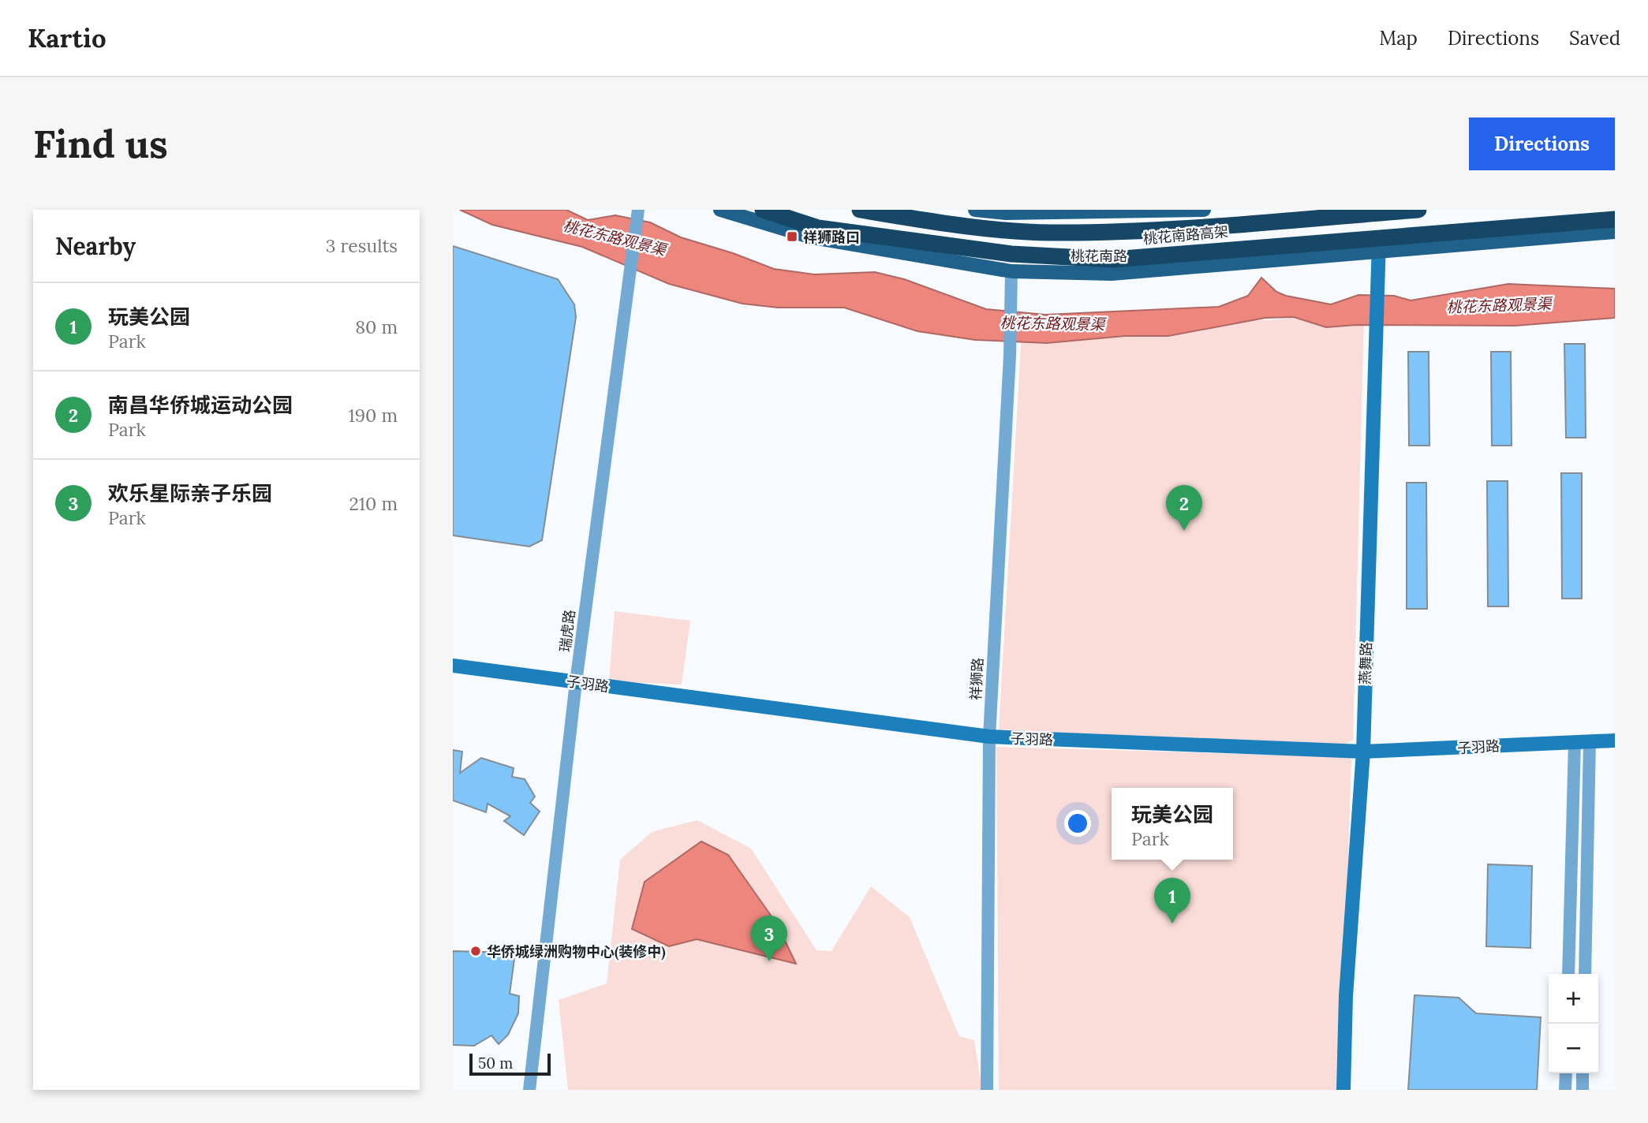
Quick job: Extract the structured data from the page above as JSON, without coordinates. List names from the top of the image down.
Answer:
{
  "streets": {
    "highway": ["桃花南路高架"],
    "main road": ["桃花南路"],
    "street": [
      "瑞虎路",
      "燕舞路",
      "祥狮路",
      "子羽路"
    ]
  },
  "crossings": [
    ["桃花南路高架", "桃花南路"],
    ["桃花南路高架", "燕舞路"],
    ["桃花南路", "燕舞路"],
    ["桃花南路", "祥狮路"],
    ["瑞虎路", "子羽路"],
    ["燕舞路", "子羽路"],
    ["祥狮路", "子羽路"]
  ],
  "water": ["桃花东路观景渠"],
  "places": {
    "transit": ["祥狮路口"],
    "other": ["华侨城绿洲购物中心(装修中)"]
  },
  "scale_bar": "50 m",
  "page": {
    "header": "Kartio",
    "nav": ["Map", "Directions", "Saved"],
    "buttons": "Directions",
    "title": "Find us",
    "heading": ["Nearby", "3 results"],
    "list": [
      {
        "mark": "1",
        "name": "玩美公园",
        "note": "Park",
        "value": "80 m"
      },
      {
        "mark": "2",
        "name": "南昌华侨城运动公园",
        "note": "Park",
        "value": "190 m"
      },
      {
        "mark": "3",
        "name": "欢乐星际亲子乐园",
        "note": "Park",
        "value": "210 m"
      }
    ],
    "pins": ["2", "1", "3"],
    "popup": ["玩美公园", "Park"],
    "map_buttons": ["+", "−"],
    "scale": "50 m"
  }
}
